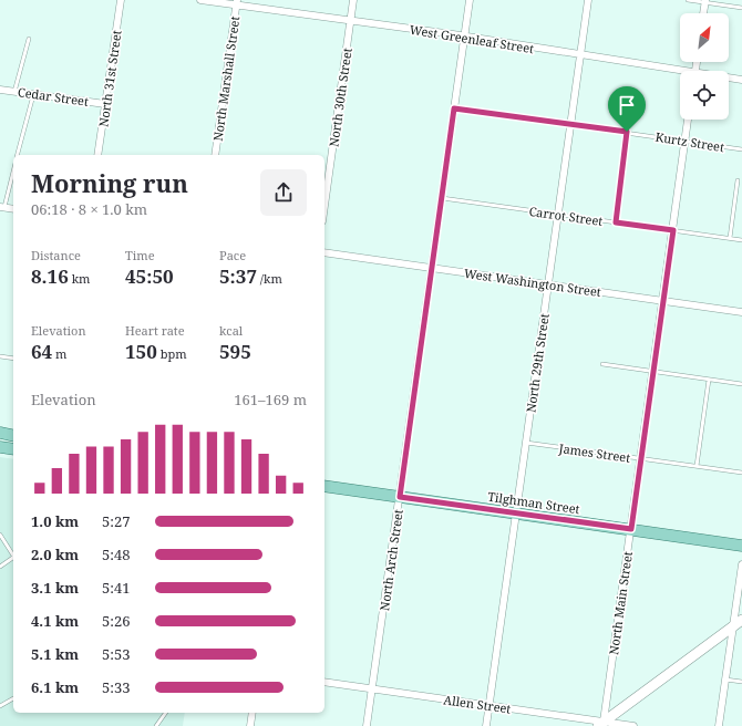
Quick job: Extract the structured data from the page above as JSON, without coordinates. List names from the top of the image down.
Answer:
{
  "streets": {
    "main road": ["Tilghman Street"],
    "street": [
      "West Greenleaf Street",
      "North 31st Street",
      "North Marshall Street",
      "Cedar Street",
      "North 30th Street",
      "West Washington Street",
      "North 29th Street",
      "North Arch Street",
      "North Main Street",
      "Allen Street"
    ],
    "lane": ["Kurtz Street", "Carrot Street", "James Street"]
  },
  "crossings": [
    ["West Greenleaf Street", "North Marshall Street"],
    ["West Greenleaf Street", "North 30th Street"],
    ["West Greenleaf Street", "North 29th Street"],
    ["West Greenleaf Street", "North Arch Street"],
    ["North 31st Street", "Cedar Street"],
    ["Kurtz Street", "North 29th Street"],
    ["Kurtz Street", "North Arch Street"],
    ["Kurtz Street", "North Main Street"],
    ["Carrot Street", "North 29th Street"],
    ["Carrot Street", "North Arch Street"],
    ["Carrot Street", "North Main Street"],
    ["West Washington Street", "North 29th Street"],
    ["West Washington Street", "North Arch Street"],
    ["West Washington Street", "North Main Street"],
    ["North 29th Street", "James Street"],
    ["North 29th Street", "Tilghman Street"],
    ["North 29th Street", "Allen Street"],
    ["James Street", "North Main Street"],
    ["Tilghman Street", "North Arch Street"],
    ["Tilghman Street", "North Main Street"],
    ["North Arch Street", "Allen Street"],
    ["North Main Street", "Allen Street"]
  ],
  "north": "top right",
  "page": {
    "heading": ["Morning run", "06:18 · 8 × 1.0 km"],
    "stats": [
      ["Distance", "8.16 km"],
      ["Time", "45:50"],
      ["Pace", "5:37 /km"],
      ["Elevation", "64 m"],
      ["Heart rate", "150 bpm"],
      ["kcal", "595"]
    ],
    "chart": ["Elevation", "161–169 m"],
    "list": [
      {
        "name": "1.0 km",
        "note": "5:27"
      },
      {
        "name": "2.0 km",
        "note": "5:48"
      },
      {
        "name": "3.1 km",
        "note": "5:41"
      },
      {
        "name": "4.1 km",
        "note": "5:26"
      },
      {
        "name": "5.1 km",
        "note": "5:53"
      },
      {
        "name": "6.1 km",
        "note": "5:33"
      }
    ]
  }
}
